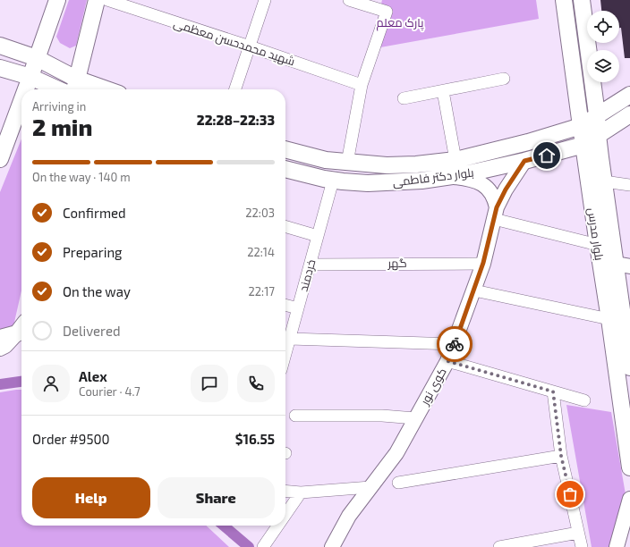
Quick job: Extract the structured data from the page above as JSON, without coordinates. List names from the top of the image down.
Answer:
{
  "streets": {
    "main road": ["بلوار دکتر فاطمی", "بلوار مدرس"],
    "street": [
      "شهید محمدحسن معظمی",
      "گهر",
      "خردمند",
      "کوی نور"
    ]
  },
  "crossings": [
    ["بلوار دکتر فاطمی", "بلوار مدرس"],
    ["بلوار دکتر فاطمی", "خردمند"],
    ["بلوار دکتر فاطمی", "کوی نور"],
    ["گهر", "خردمند"],
    ["گهر", "کوی نور"]
  ],
  "parks": ["پارک معلم"],
  "page": {
    "heading": ["2 min", "Arriving in", "22:28–22:33"],
    "panel": [
      "Alex",
      "Courier · 4.7",
      "Order #9500",
      "$16.55"
    ],
    "bar": "On the way · 140 m",
    "list": [
      ["Confirmed", "22:03"],
      ["Preparing", "22:14"],
      ["On the way", "22:17"],
      "Delivered"
    ],
    "buttons": ["Help", "Share"]
  }
}
